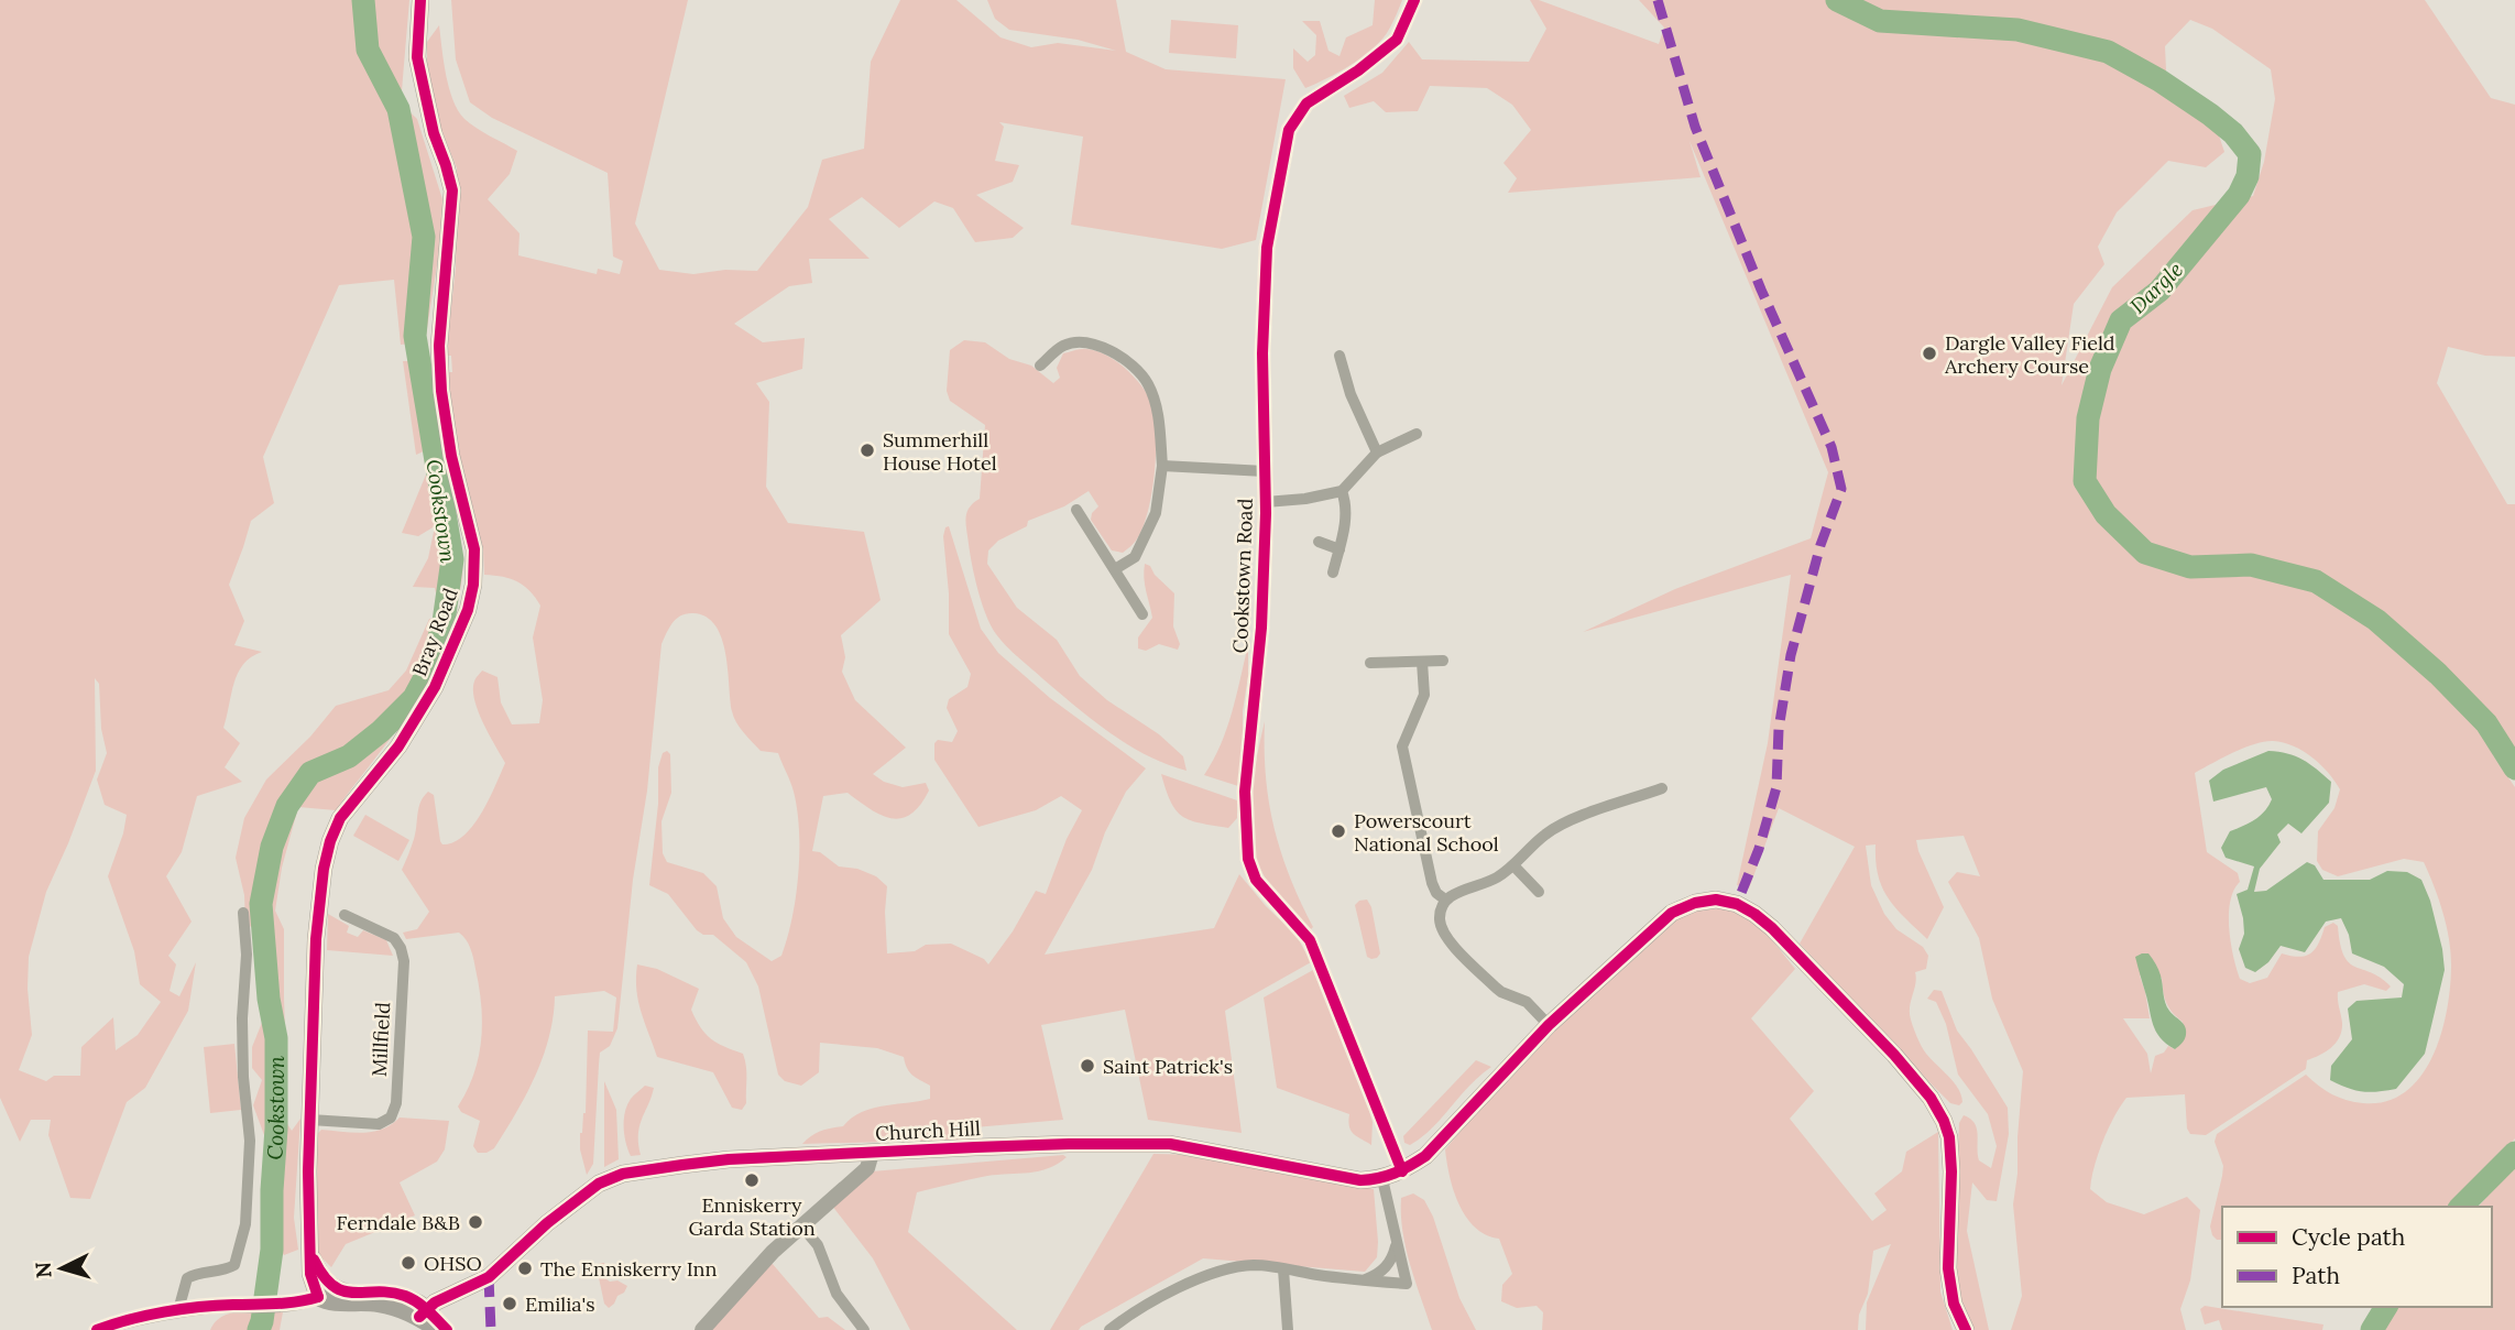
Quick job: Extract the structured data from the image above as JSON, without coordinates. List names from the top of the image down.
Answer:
{
  "streets": {
    "main road": ["Bray Road", "Church Hill"],
    "street": ["Cookstown Road", "Millfield"]
  },
  "crossings": [
    ["Cookstown Road", "Church Hill"],
    ["Bray Road", "Millfield"]
  ],
  "water": ["Dargle", "Cookstown"],
  "places": [
    "Dargle Valley Field Archery Course",
    "Summerhill House Hotel",
    "Powerscourt National School",
    "Saint Patrick's",
    "Enniskerry Garda Station",
    "Ferndale B&B",
    "OHSO",
    "The Enniskerry Inn",
    "Emilia's"
  ],
  "legend": ["Cycle path", "Path"],
  "north": "left"
}
